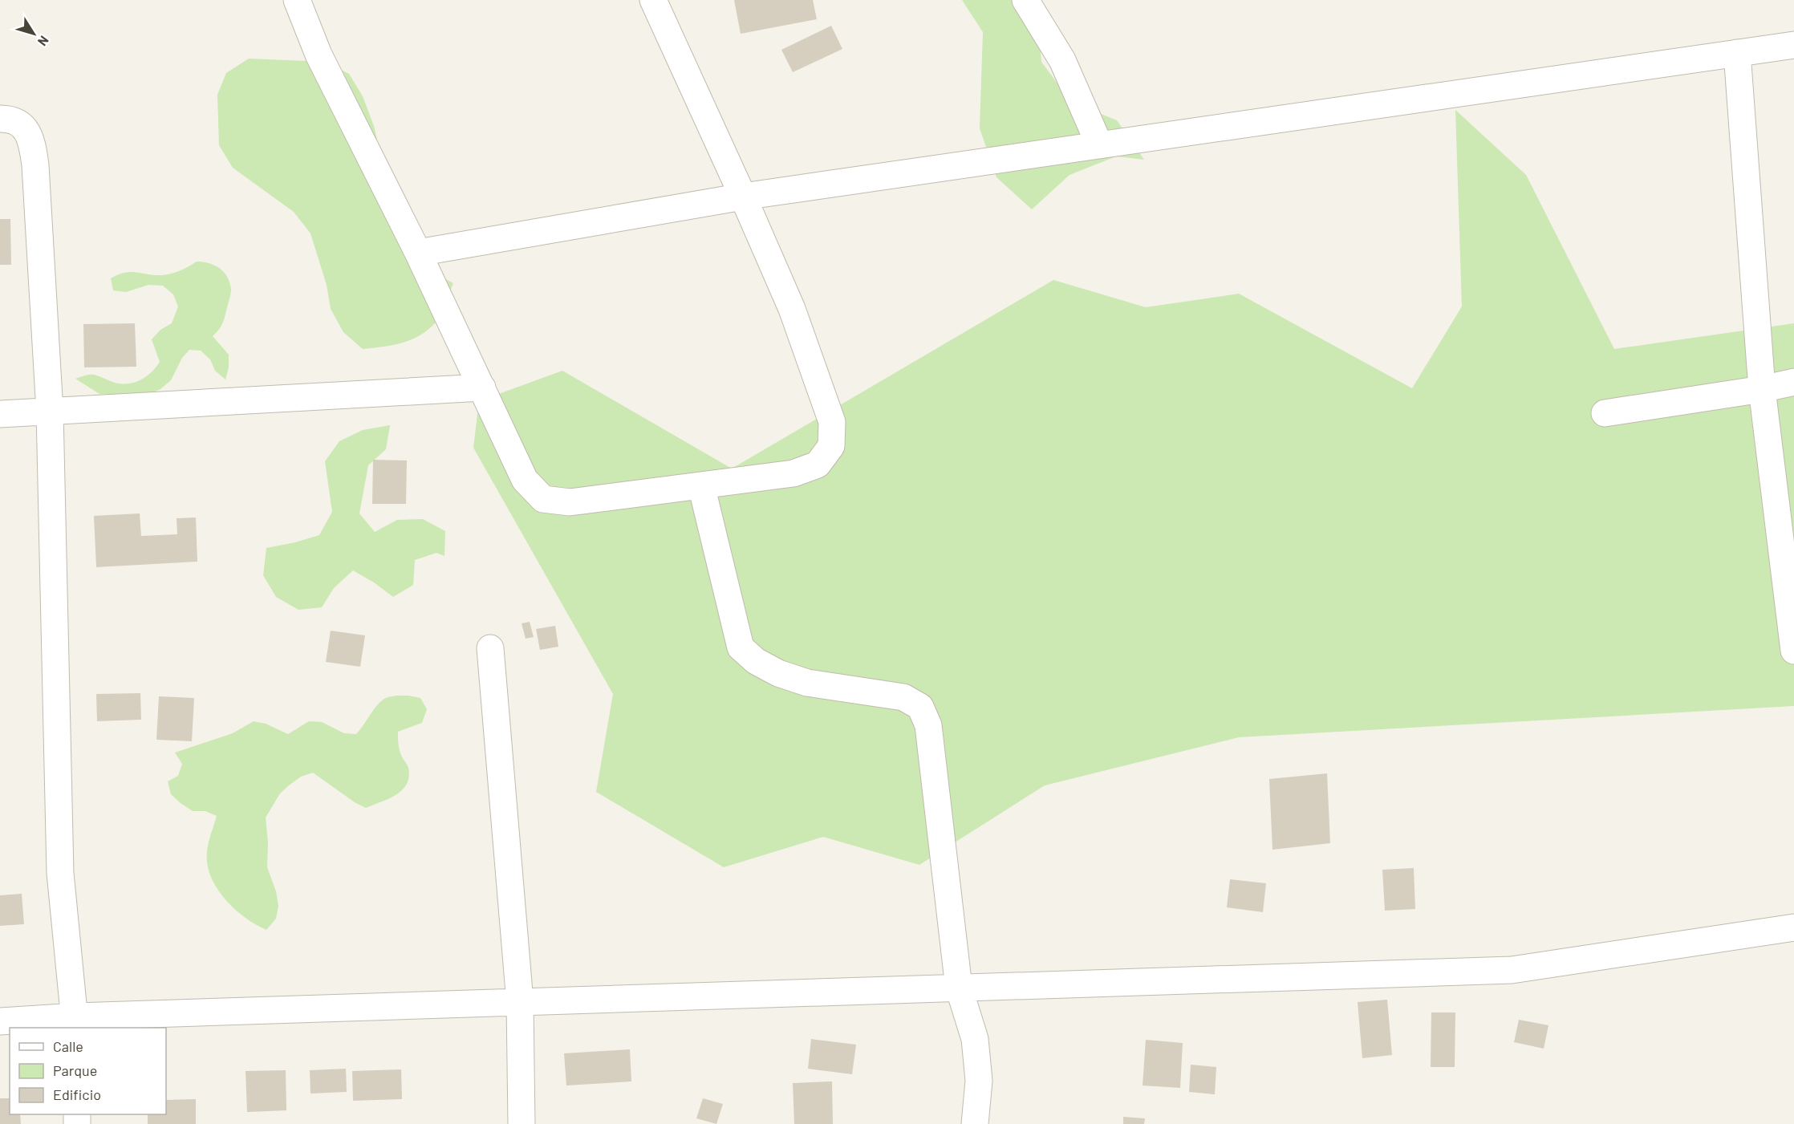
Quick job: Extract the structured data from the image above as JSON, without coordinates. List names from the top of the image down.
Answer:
{
  "legend": ["Calle", "Parque", "Edificio"],
  "north": "bottom right"
}
